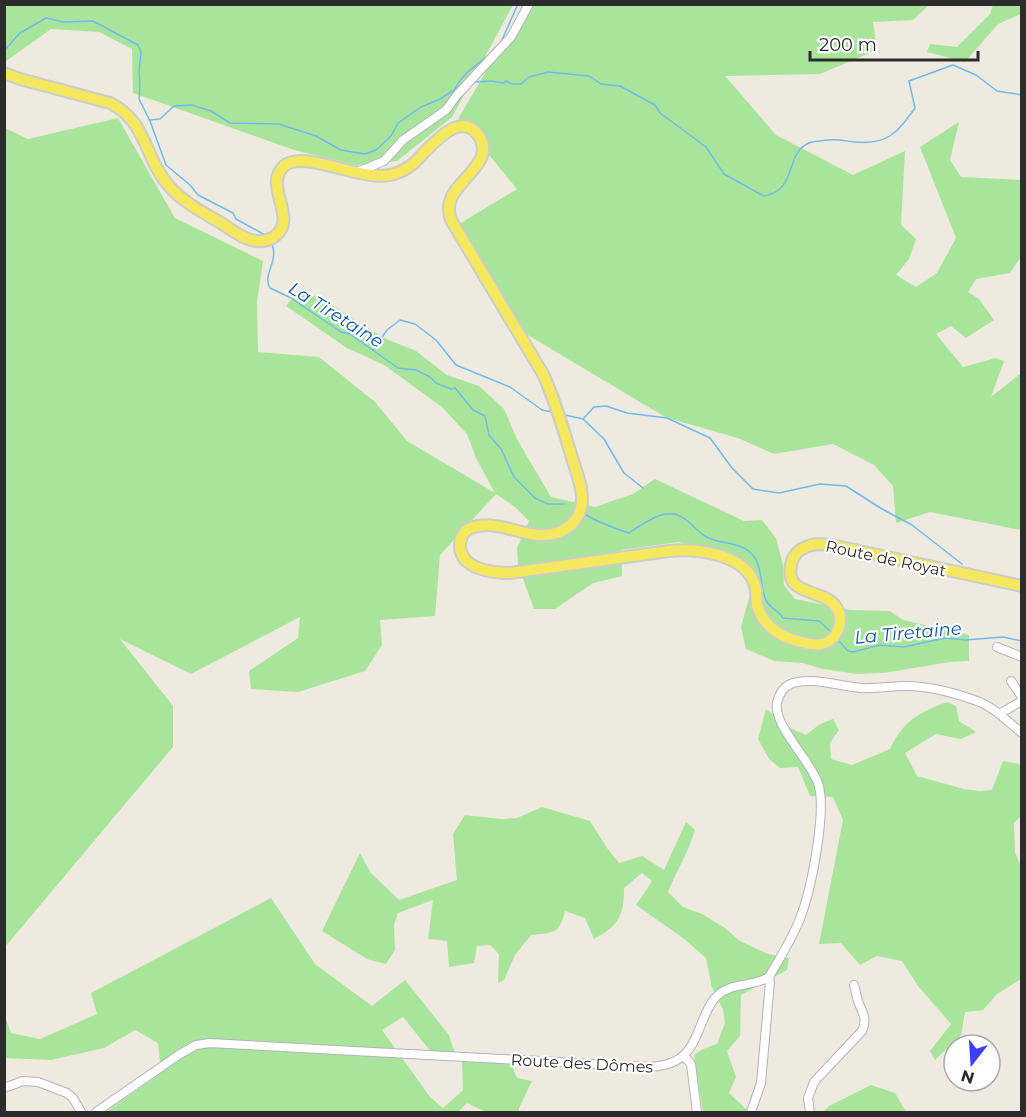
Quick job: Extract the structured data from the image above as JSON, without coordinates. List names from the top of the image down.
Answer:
{
  "streets": {
    "main road": ["Route de Royat"],
    "street": ["Route des Dômes"]
  },
  "water": ["La Tiretaine"],
  "scale_bar": "200 m",
  "north": "bottom"
}
